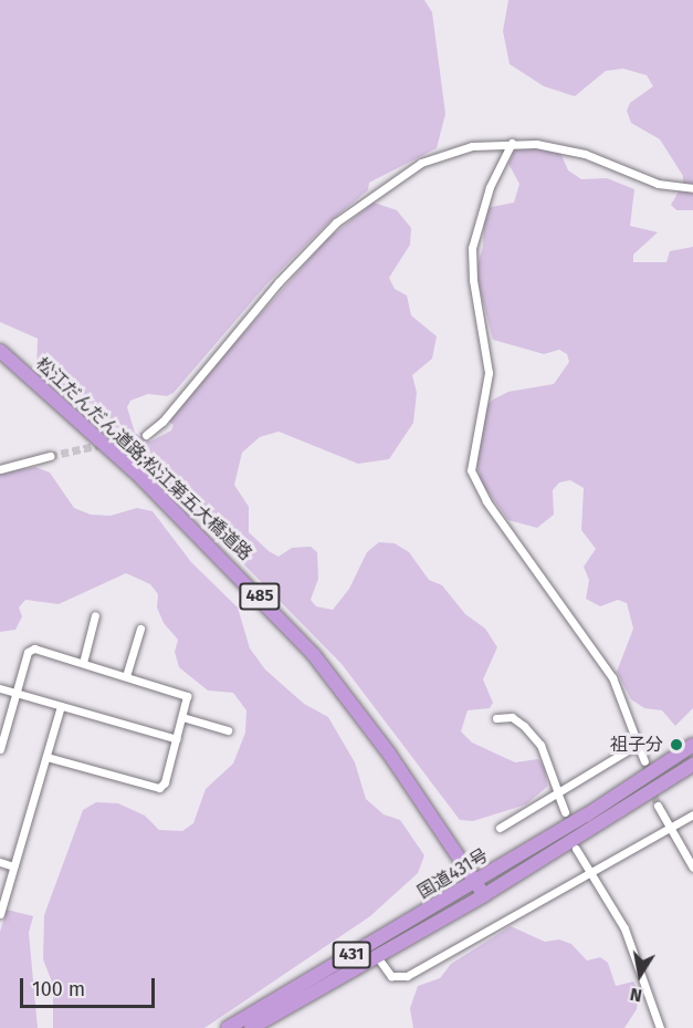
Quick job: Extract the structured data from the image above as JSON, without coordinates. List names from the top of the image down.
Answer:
{
  "streets": {
    "highway": [
      "松江だんだん道路;松江第五大橋道路",
      "485",
      "国道431号",
      "431"
    ]
  },
  "crossings": [
    ["松江だんだん道路;松江第五大橋道路", "485"],
    ["松江だんだん道路;松江第五大橋道路", "国道431号"],
    ["485", "国道431号"]
  ],
  "places": ["祖子分"],
  "scale_bar": "100 m",
  "north": "bottom"
}
